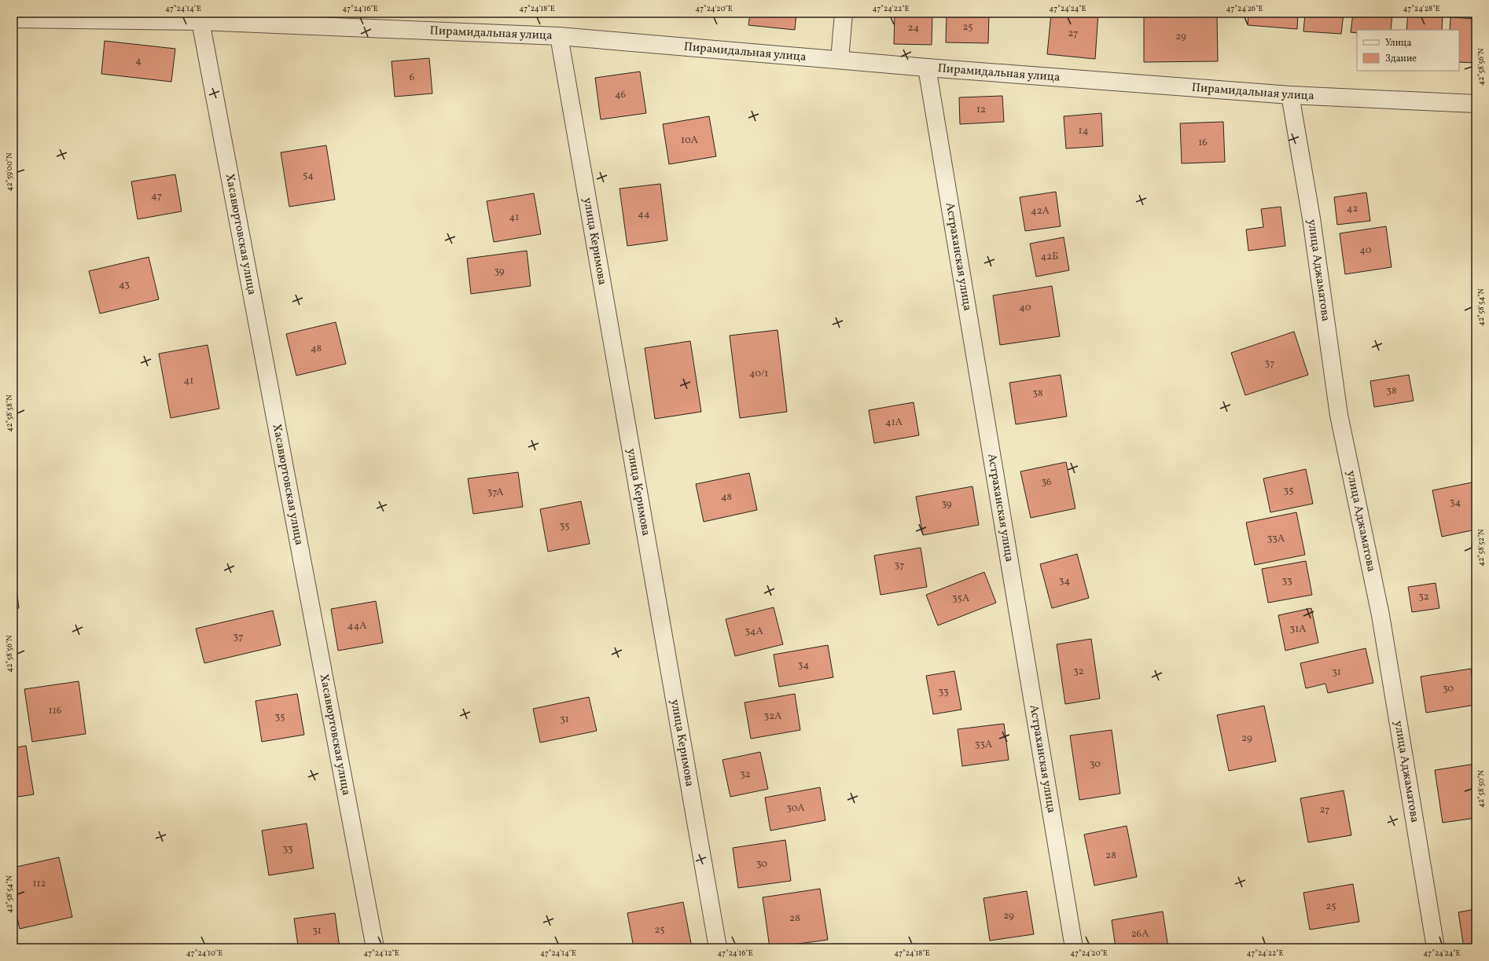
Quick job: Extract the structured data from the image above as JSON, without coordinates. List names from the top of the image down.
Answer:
{
  "streets": {
    "street": [
      "Пирамидальная улица",
      "Хасавюртовская улица",
      "улица Керимова",
      "Астраханская улица",
      "улица Аджаматова"
    ]
  },
  "crossings": [
    ["Пирамидальная улица", "Хасавюртовская улица"],
    ["Пирамидальная улица", "улица Керимова"],
    ["Пирамидальная улица", "Астраханская улица"],
    ["Пирамидальная улица", "улица Аджаматова"]
  ],
  "house_numbers": [
    "25",
    "24",
    "27",
    "29",
    "4",
    "6",
    "46",
    "12",
    "14",
    "10А",
    "16",
    "54",
    "47",
    "42",
    "42А",
    "44",
    "41",
    "40",
    "42Б",
    "39",
    "43",
    "40",
    "48",
    "37",
    "40/1",
    "41",
    "38",
    "38",
    "41А",
    "36",
    "35",
    "37А",
    "48",
    "34",
    "39",
    "35",
    "33А",
    "37",
    "34",
    "33",
    "32",
    "35А",
    "44А",
    "31А",
    "34А",
    "37",
    "34",
    "32",
    "31",
    "30",
    "33",
    "116",
    "32А",
    "35",
    "31",
    "29",
    "33А",
    "30",
    "32",
    "30А",
    "27",
    "33",
    "28",
    "30",
    "112",
    "25",
    "29",
    "28",
    "25",
    "31",
    "26А"
  ],
  "legend": ["Улица", "Здание"],
  "coordinates": [
    "47°24'14\"E",
    "47°24'16\"E",
    "47°24'18\"E",
    "47°24'20\"E",
    "47°24'22\"E",
    "47°24'24\"E",
    "47°24'26\"E",
    "47°24'28\"E",
    "42°58'56\"N",
    "42°59'00\"N",
    "42°58'54\"N",
    "42°58'58\"N",
    "42°58'52\"N",
    "42°58'50\"N",
    "47°24'10\"E",
    "47°24'12\"E"
  ]
}
